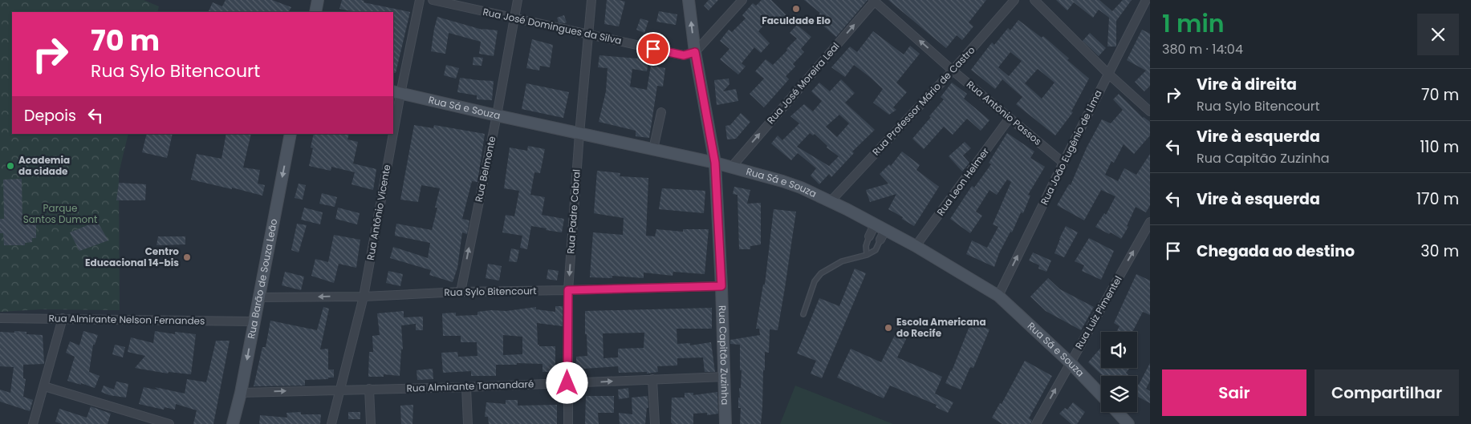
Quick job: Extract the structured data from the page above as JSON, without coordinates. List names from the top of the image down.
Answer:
{
  "streets": {
    "street": [
      "Rua José Domingues da Silva",
      "Rua José Moreira Leal",
      "Rua Professor Mário de Castro",
      "Rua Sá e Souza",
      "Rua Antônio Passos",
      "Rua João Eugênio de Lima",
      "Rua Belmonte",
      "Rua Leon Helmer",
      "Rua Padre Cabral",
      "Rua Antônio Vicente",
      "Rua Barão de Souza Leão",
      "Rua Sylo Bitencourt",
      "Rua Luiz Pimentel",
      "Rua Almirante Nelson Fernandes",
      "Rua Capitão Zuzinha",
      "Rua Almirante Tamandaré"
    ]
  },
  "crossings": [
    ["Rua José Domingues da Silva", "Rua Belmonte"],
    ["Rua José Domingues da Silva", "Rua Padre Cabral"],
    ["Rua José Domingues da Silva", "Rua Capitão Zuzinha"],
    ["Rua José Moreira Leal", "Rua Sá e Souza"],
    ["Rua José Moreira Leal", "Rua Antônio Passos"],
    ["Rua Professor Mário de Castro", "Rua Sá e Souza"],
    ["Rua Professor Mário de Castro", "Rua Antônio Passos"],
    ["Rua Sá e Souza", "Rua João Eugênio de Lima"],
    ["Rua Sá e Souza", "Rua Belmonte"],
    ["Rua Sá e Souza", "Rua Leon Helmer"],
    ["Rua Sá e Souza", "Rua Padre Cabral"],
    ["Rua Sá e Souza", "Rua Antônio Vicente"],
    ["Rua Sá e Souza", "Rua Luiz Pimentel"],
    ["Rua Sá e Souza", "Rua Capitão Zuzinha"],
    ["Rua Antônio Passos", "Rua João Eugênio de Lima"],
    ["Rua Antônio Passos", "Rua Leon Helmer"],
    ["Rua Belmonte", "Rua Sylo Bitencourt"],
    ["Rua Padre Cabral", "Rua Sylo Bitencourt"],
    ["Rua Padre Cabral", "Rua Almirante Tamandaré"],
    ["Rua Antônio Vicente", "Rua Sylo Bitencourt"],
    ["Rua Antônio Vicente", "Rua Almirante Tamandaré"],
    ["Rua Barão de Souza Leão", "Rua Sylo Bitencourt"],
    ["Rua Barão de Souza Leão", "Rua Almirante Nelson Fernandes"],
    ["Rua Barão de Souza Leão", "Rua Almirante Tamandaré"],
    ["Rua Sylo Bitencourt", "Rua Capitão Zuzinha"],
    ["Rua Capitão Zuzinha", "Rua Almirante Tamandaré"]
  ],
  "one_way": [
    "Rua José Moreira Leal",
    "Rua Antônio Passos",
    "Rua João Eugênio de Lima",
    "Rua Belmonte",
    "Rua Padre Cabral",
    "Rua Barão de Souza Leão",
    "Rua Luiz Pimentel",
    "Rua Almirante Tamandaré"
  ],
  "parks": ["Parque Santos Dumont"],
  "places": [
    "Faculdade Elo",
    "Academia da cidade",
    "Centro Educacional 14-bis",
    "Escola Americana do Recife"
  ],
  "page": {
    "heading": ["1 min", "380 m · 14:04"],
    "turn": ["70 m", "Rua Sylo Bitencourt"],
    "list": [
      {
        "name": "Vire à direita",
        "note": "Rua Sylo Bitencourt",
        "value": "70 m"
      },
      {
        "name": "Vire à esquerda",
        "note": "Rua Capitão Zuzinha",
        "value": "110 m"
      },
      {
        "name": "Vire à esquerda",
        "value": "170 m"
      },
      {
        "name": "Chegada ao destino",
        "value": "30 m"
      }
    ],
    "then": "Depois",
    "buttons": ["Sair", "Compartilhar"]
  }
}
